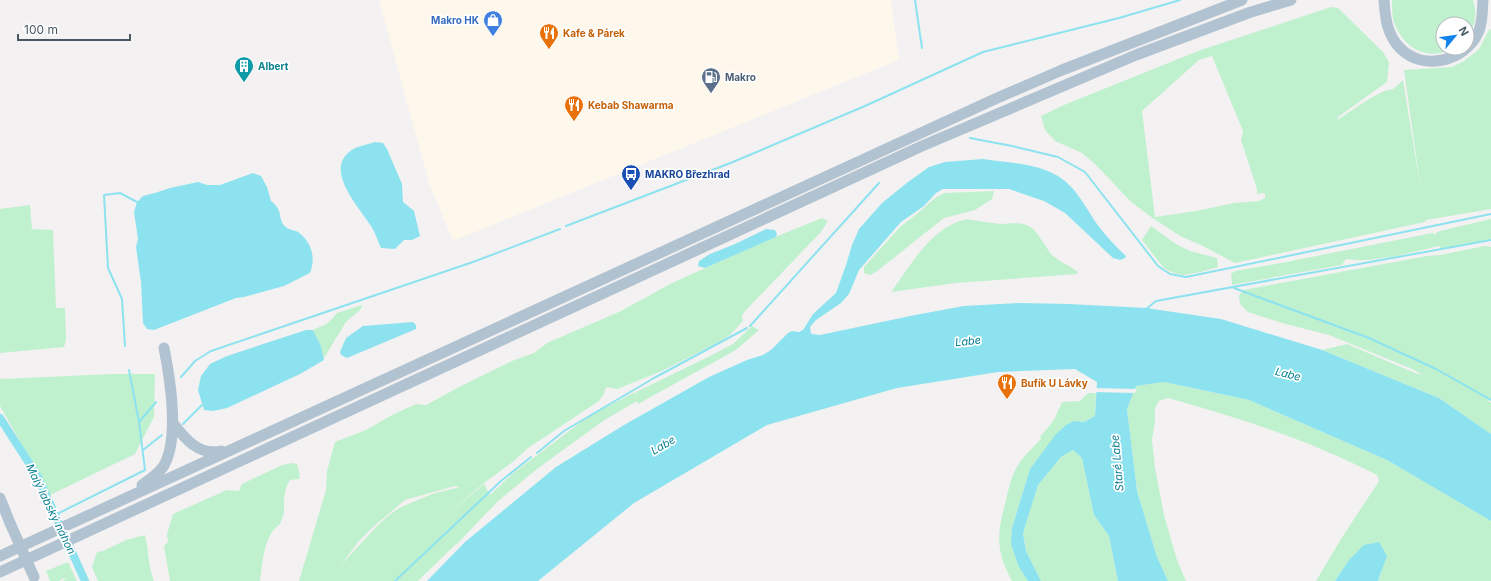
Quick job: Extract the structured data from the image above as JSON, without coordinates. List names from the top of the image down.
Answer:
{
  "water": ["Labe", "Staré Labe", "Malý labský náhon"],
  "places": {
    "shop": ["Makro HK"],
    "restaurant": ["Kafe & Párek", "Kebab Shawarma", "Bufík U Lávky"],
    "building": ["Albert"],
    "fuel station": ["Makro"],
    "bus stop": ["MAKRO Březhrad"]
  },
  "scale_bar": "100 m",
  "north": "top right"
}
